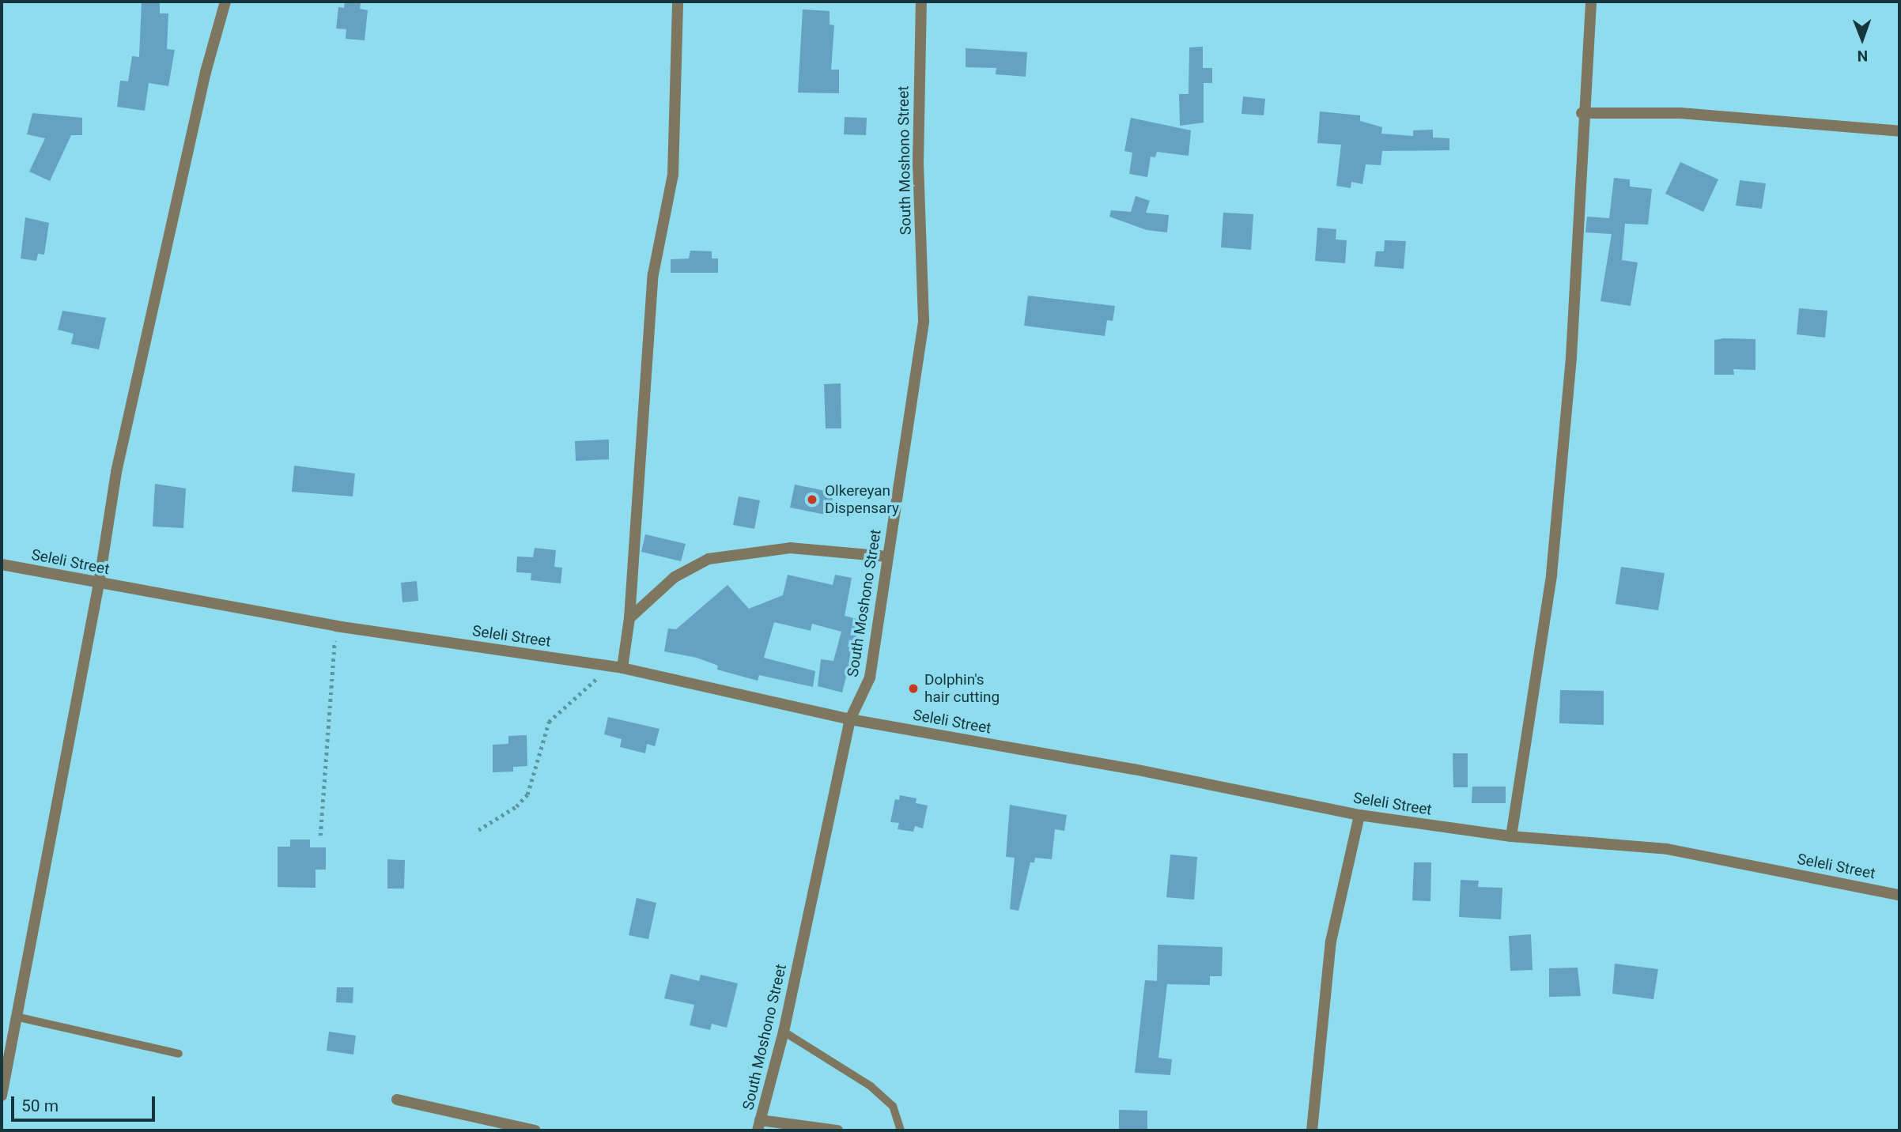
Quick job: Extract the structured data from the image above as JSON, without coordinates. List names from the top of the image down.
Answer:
{
  "streets": {
    "street": ["South Moshono Street", "Seleli Street"]
  },
  "crossings": [
    ["South Moshono Street", "Seleli Street"]
  ],
  "places": ["Olkereyan Dispensary", "Dolphin's hair cutting"],
  "scale_bar": "50 m",
  "north": "bottom"
}
